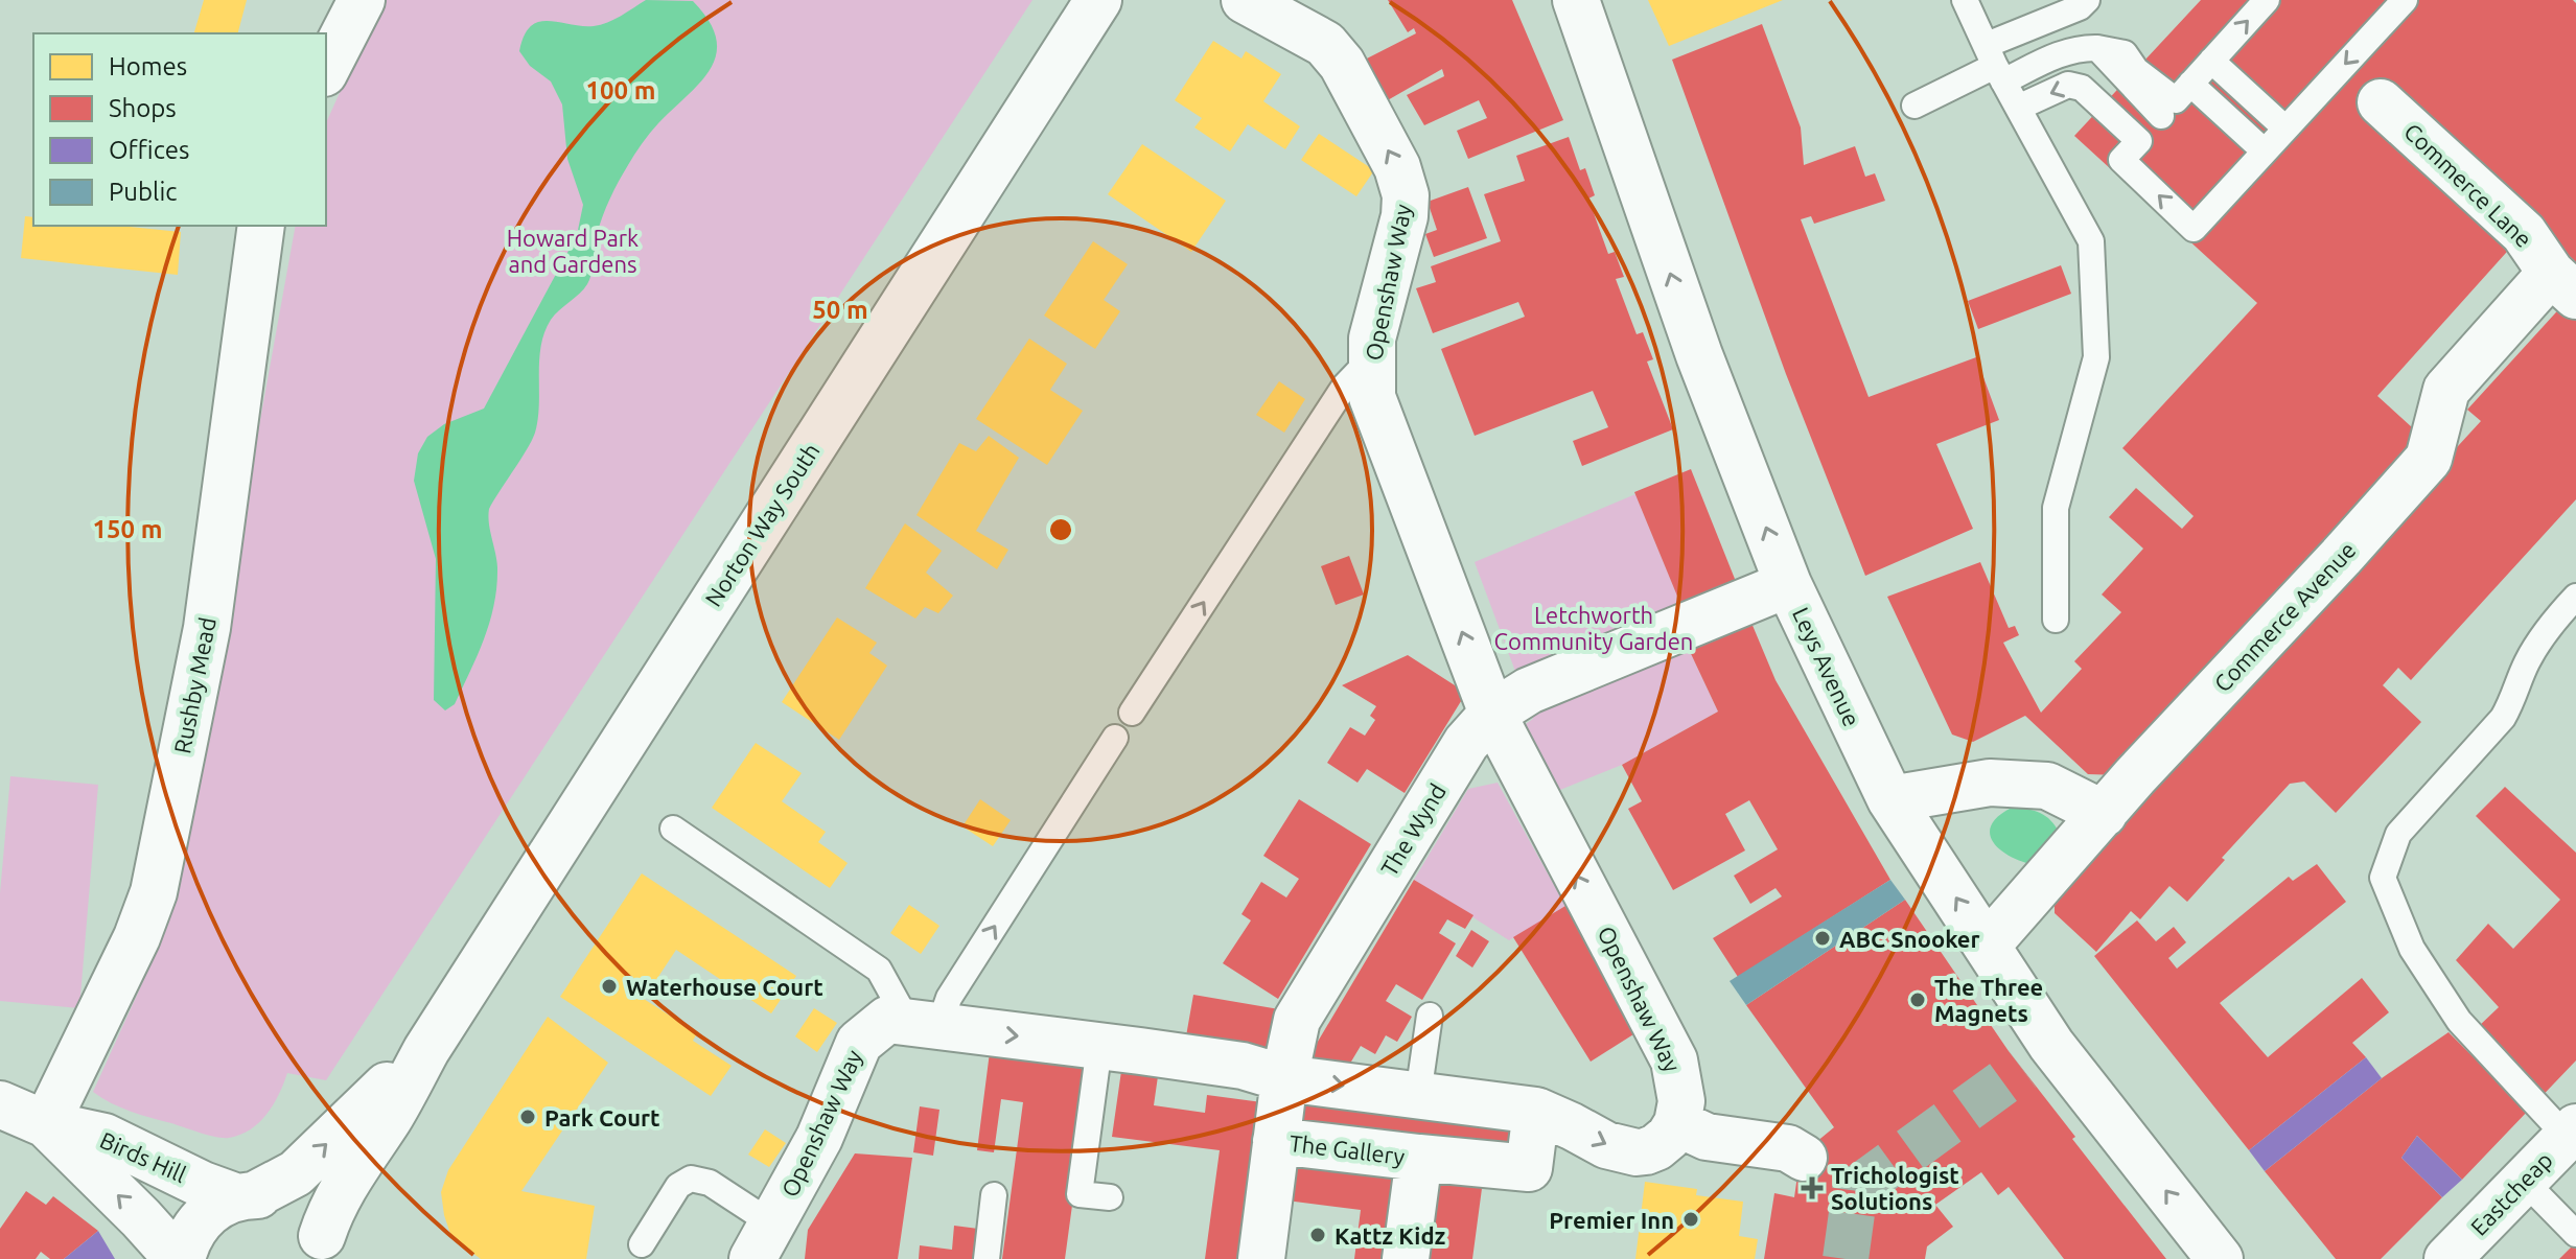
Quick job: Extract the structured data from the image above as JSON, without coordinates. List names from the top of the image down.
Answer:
{
  "streets": {
    "street": [
      "Commerce Lane",
      "Openshaw Way",
      "Norton Way South",
      "Commerce Avenue",
      "Leys Avenue",
      "Rushby Mead",
      "The Wynd",
      "The Gallery",
      "Birds Hill",
      "Eastcheap"
    ]
  },
  "crossings": [
    ["Commerce Lane", "Commerce Avenue"],
    ["Openshaw Way", "The Wynd"],
    ["Openshaw Way", "The Gallery"],
    ["Norton Way South", "Birds Hill"],
    ["Commerce Avenue", "Leys Avenue"],
    ["Leys Avenue", "The Wynd"],
    ["Rushby Mead", "Birds Hill"],
    ["The Wynd", "The Gallery"]
  ],
  "one_way": ["Leys Avenue"],
  "parks": ["Howard Park and Gardens", "Letchworth Community Garden"],
  "places": {
    "other": [
      "ABC Snooker",
      "Waterhouse Court",
      "The Three Magnets",
      "Park Court",
      "Premier Inn",
      "Kattz Kidz"
    ],
    "health": ["Trichologist Solutions"]
  },
  "legend": [
    "Homes",
    "Shops",
    "Offices",
    "Public"
  ],
  "rings": ["100 m", "50 m", "150 m"]
}
